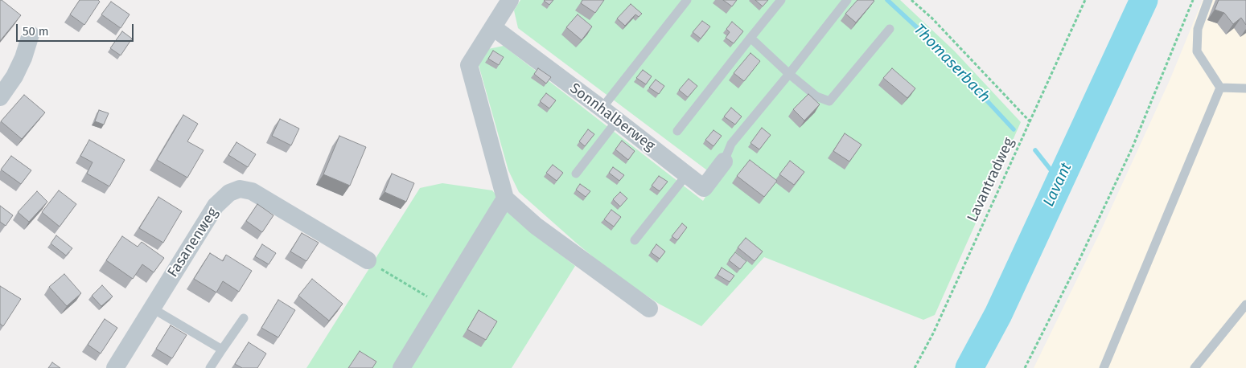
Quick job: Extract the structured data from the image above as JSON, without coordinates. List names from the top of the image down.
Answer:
{
  "streets": {
    "street": ["Sonnhalberweg", "Fasanenweg"],
    "path": ["Lavantradweg"]
  },
  "water": ["Thomaserbach", "Lavant"],
  "scale_bar": "50 m"
}
